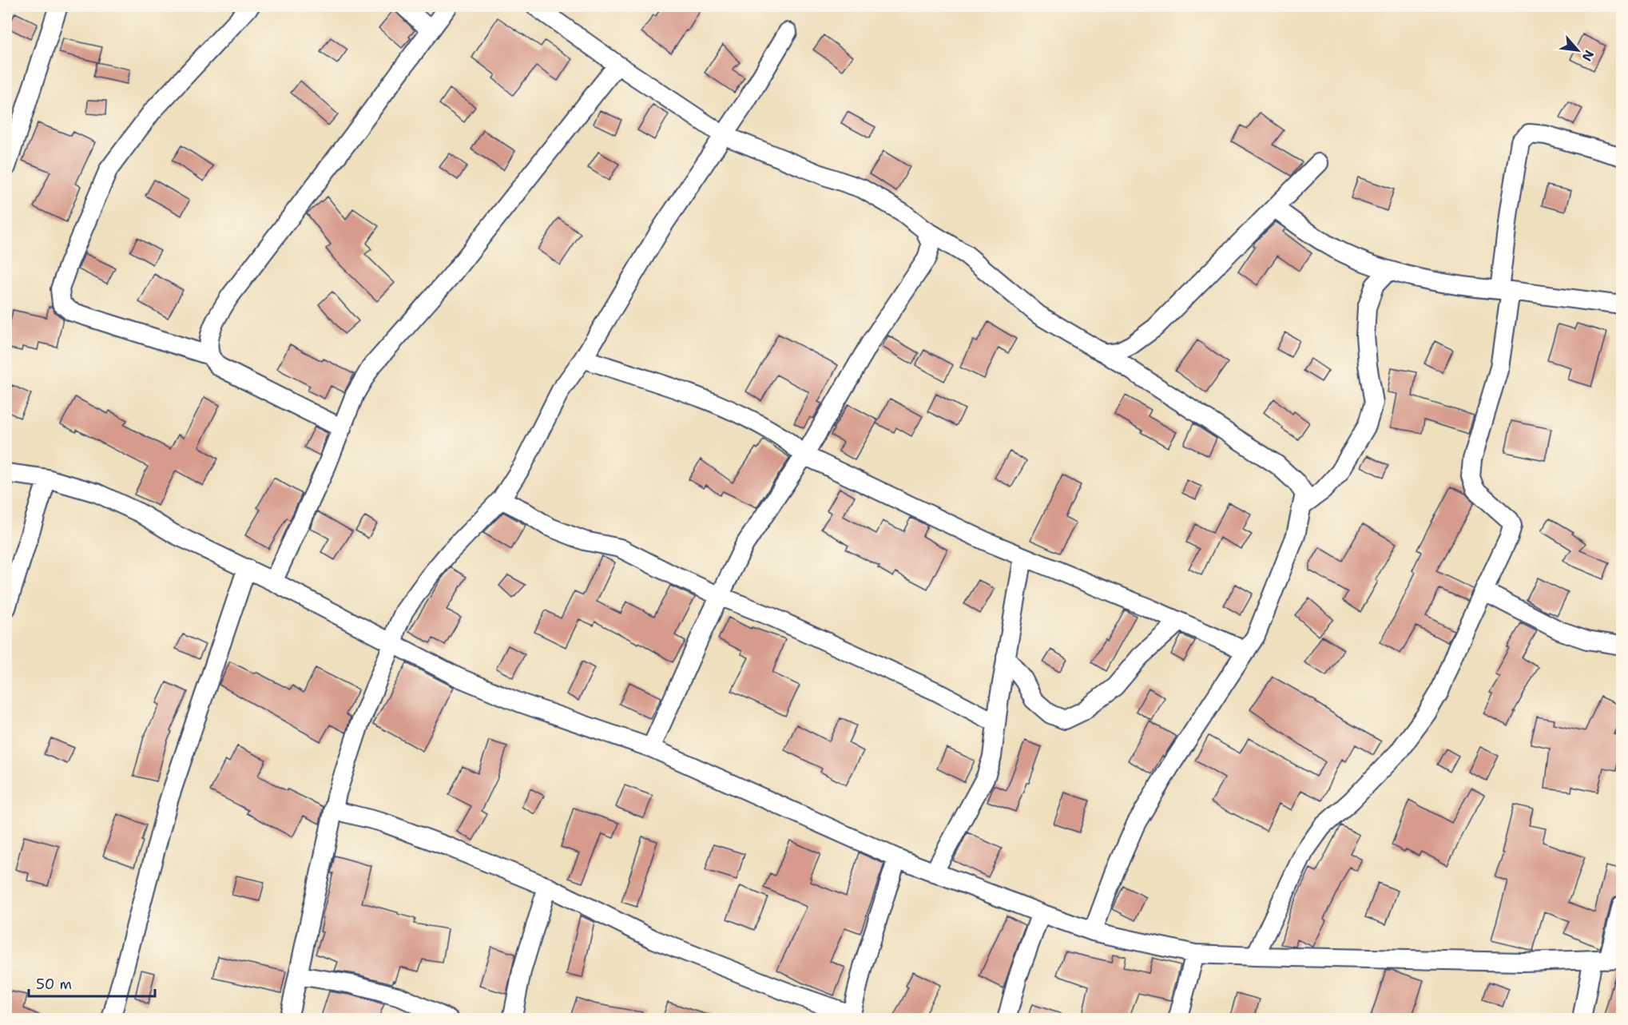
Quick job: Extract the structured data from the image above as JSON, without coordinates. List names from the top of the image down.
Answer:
{
  "scale_bar": "50 m",
  "north": "bottom right"
}
